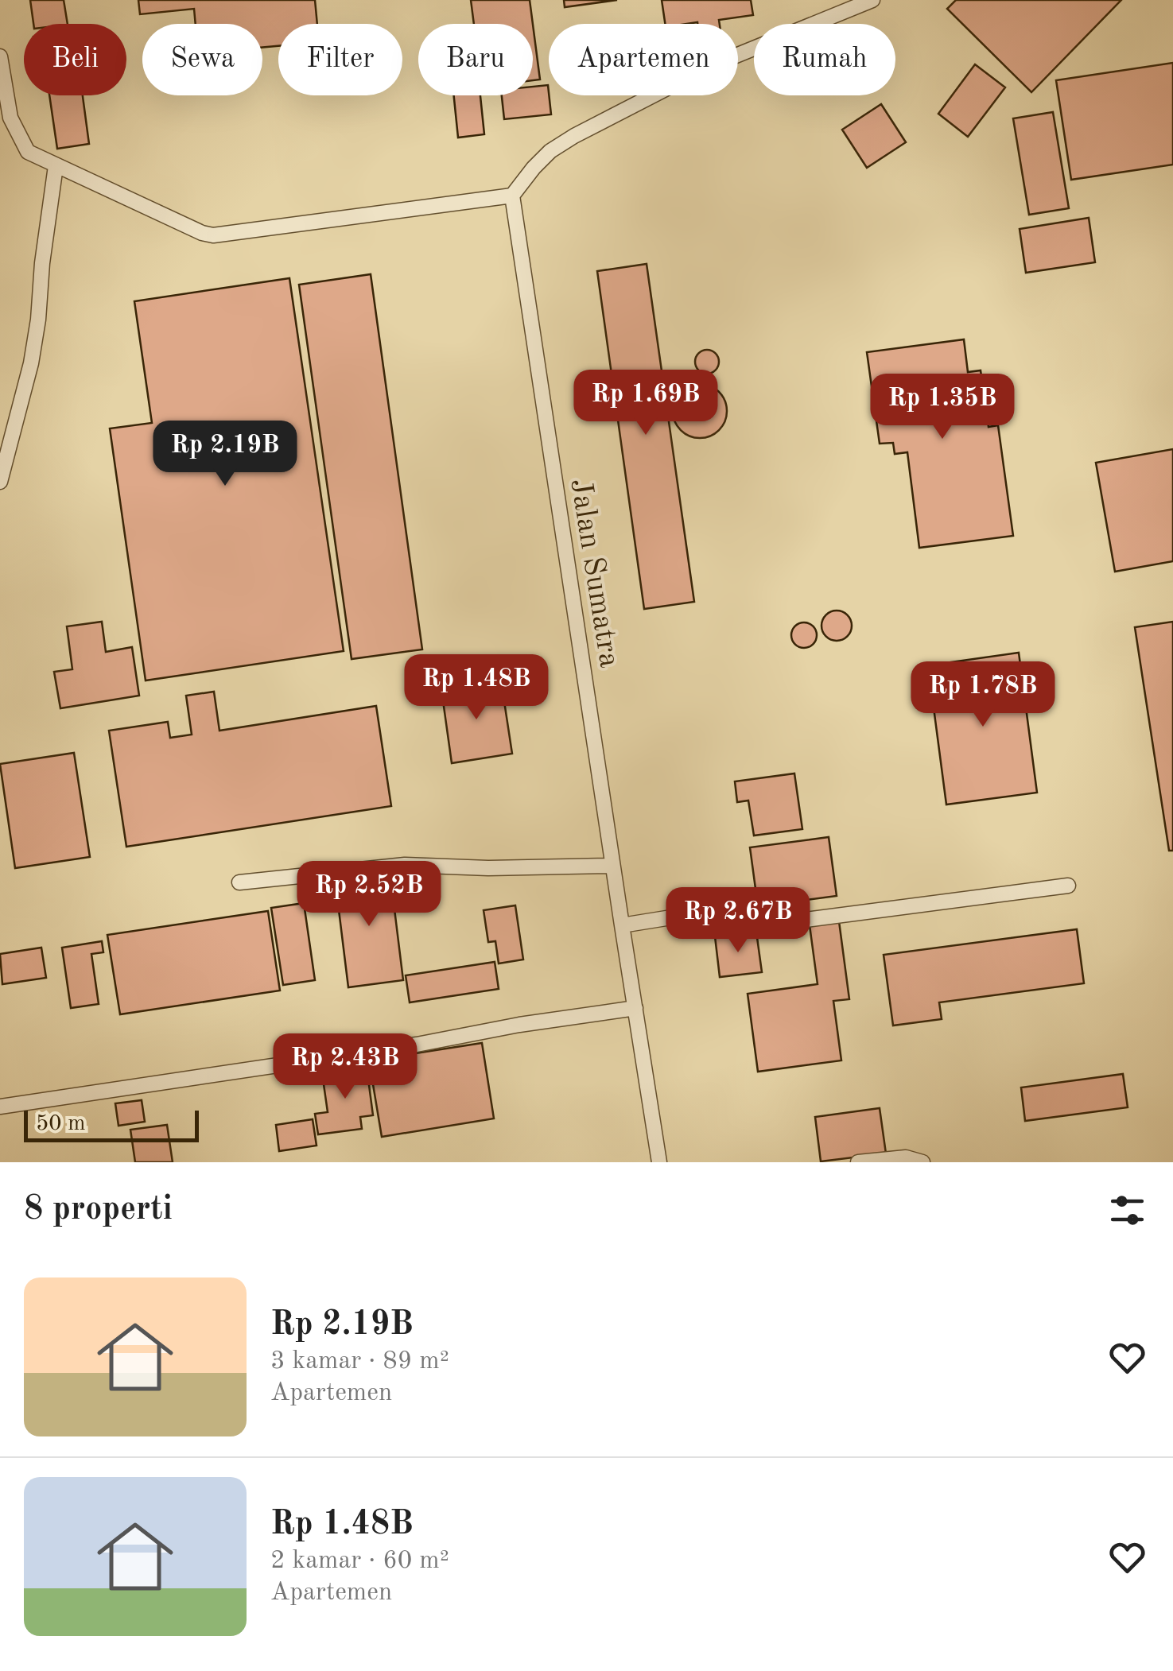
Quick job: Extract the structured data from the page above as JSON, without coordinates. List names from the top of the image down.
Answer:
{
  "streets": {
    "lane": ["Jalan Sumatra"]
  },
  "scale_bar": "50 m",
  "page": {
    "chip": [
      "Beli",
      "Sewa",
      "Filter",
      "Baru",
      "Apartemen",
      "Rumah"
    ],
    "price": [
      "Rp 1.69B",
      "Rp 1.35B",
      "Rp 2.19B",
      "Rp 1.48B",
      "Rp 1.78B",
      "Rp 2.52B",
      "Rp 2.67B",
      "Rp 2.43B"
    ],
    "scale": "50 m",
    "heading": "8 properti",
    "list": [
      {
        "name": "Rp 2.19B",
        "note": "3 kamar · 89 m² · Apartemen"
      },
      {
        "name": "Rp 1.48B",
        "note": "2 kamar · 60 m² · Apartemen"
      }
    ]
  }
}
